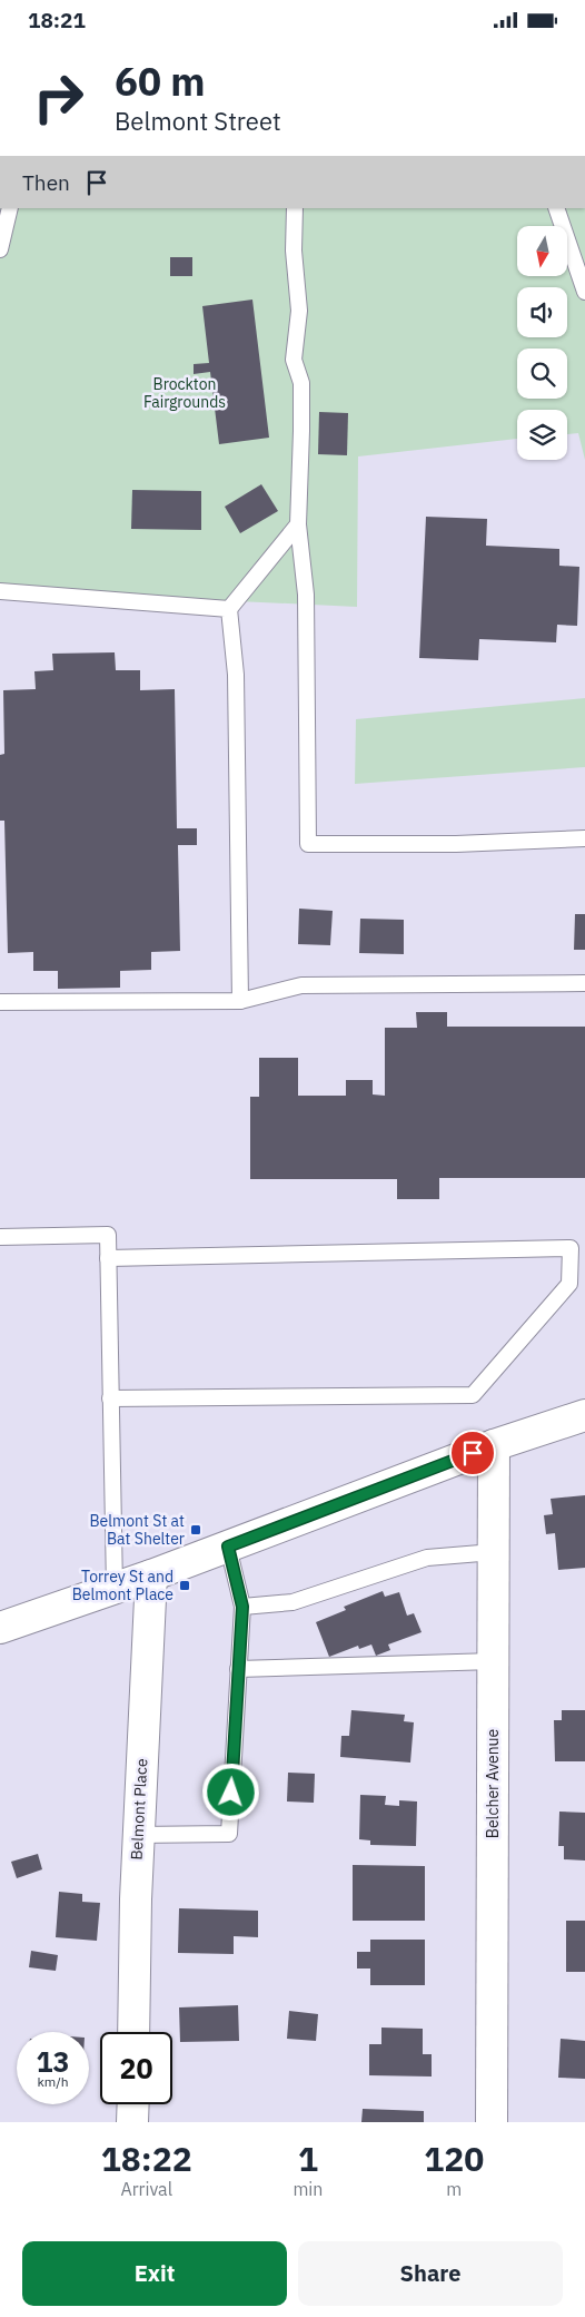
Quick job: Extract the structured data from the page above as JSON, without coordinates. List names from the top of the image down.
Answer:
{
  "streets": {
    "street": ["Belcher Avenue", "Belmont Place"]
  },
  "parks": ["Brockton Fairgrounds"],
  "places": {
    "transit": ["Belmont St at Bat Shelter", "Torrey St and Belmont Place"]
  },
  "north": "bottom",
  "page": {
    "status": "18:21",
    "turn": ["60 m", "Belmont Street"],
    "then": "Then",
    "speed": "13 km/h",
    "limit": "20",
    "eta": [
      "18:22",
      "Arrival",
      "1",
      "min",
      "120",
      "m"
    ],
    "buttons": ["Exit", "Share"]
  }
}
